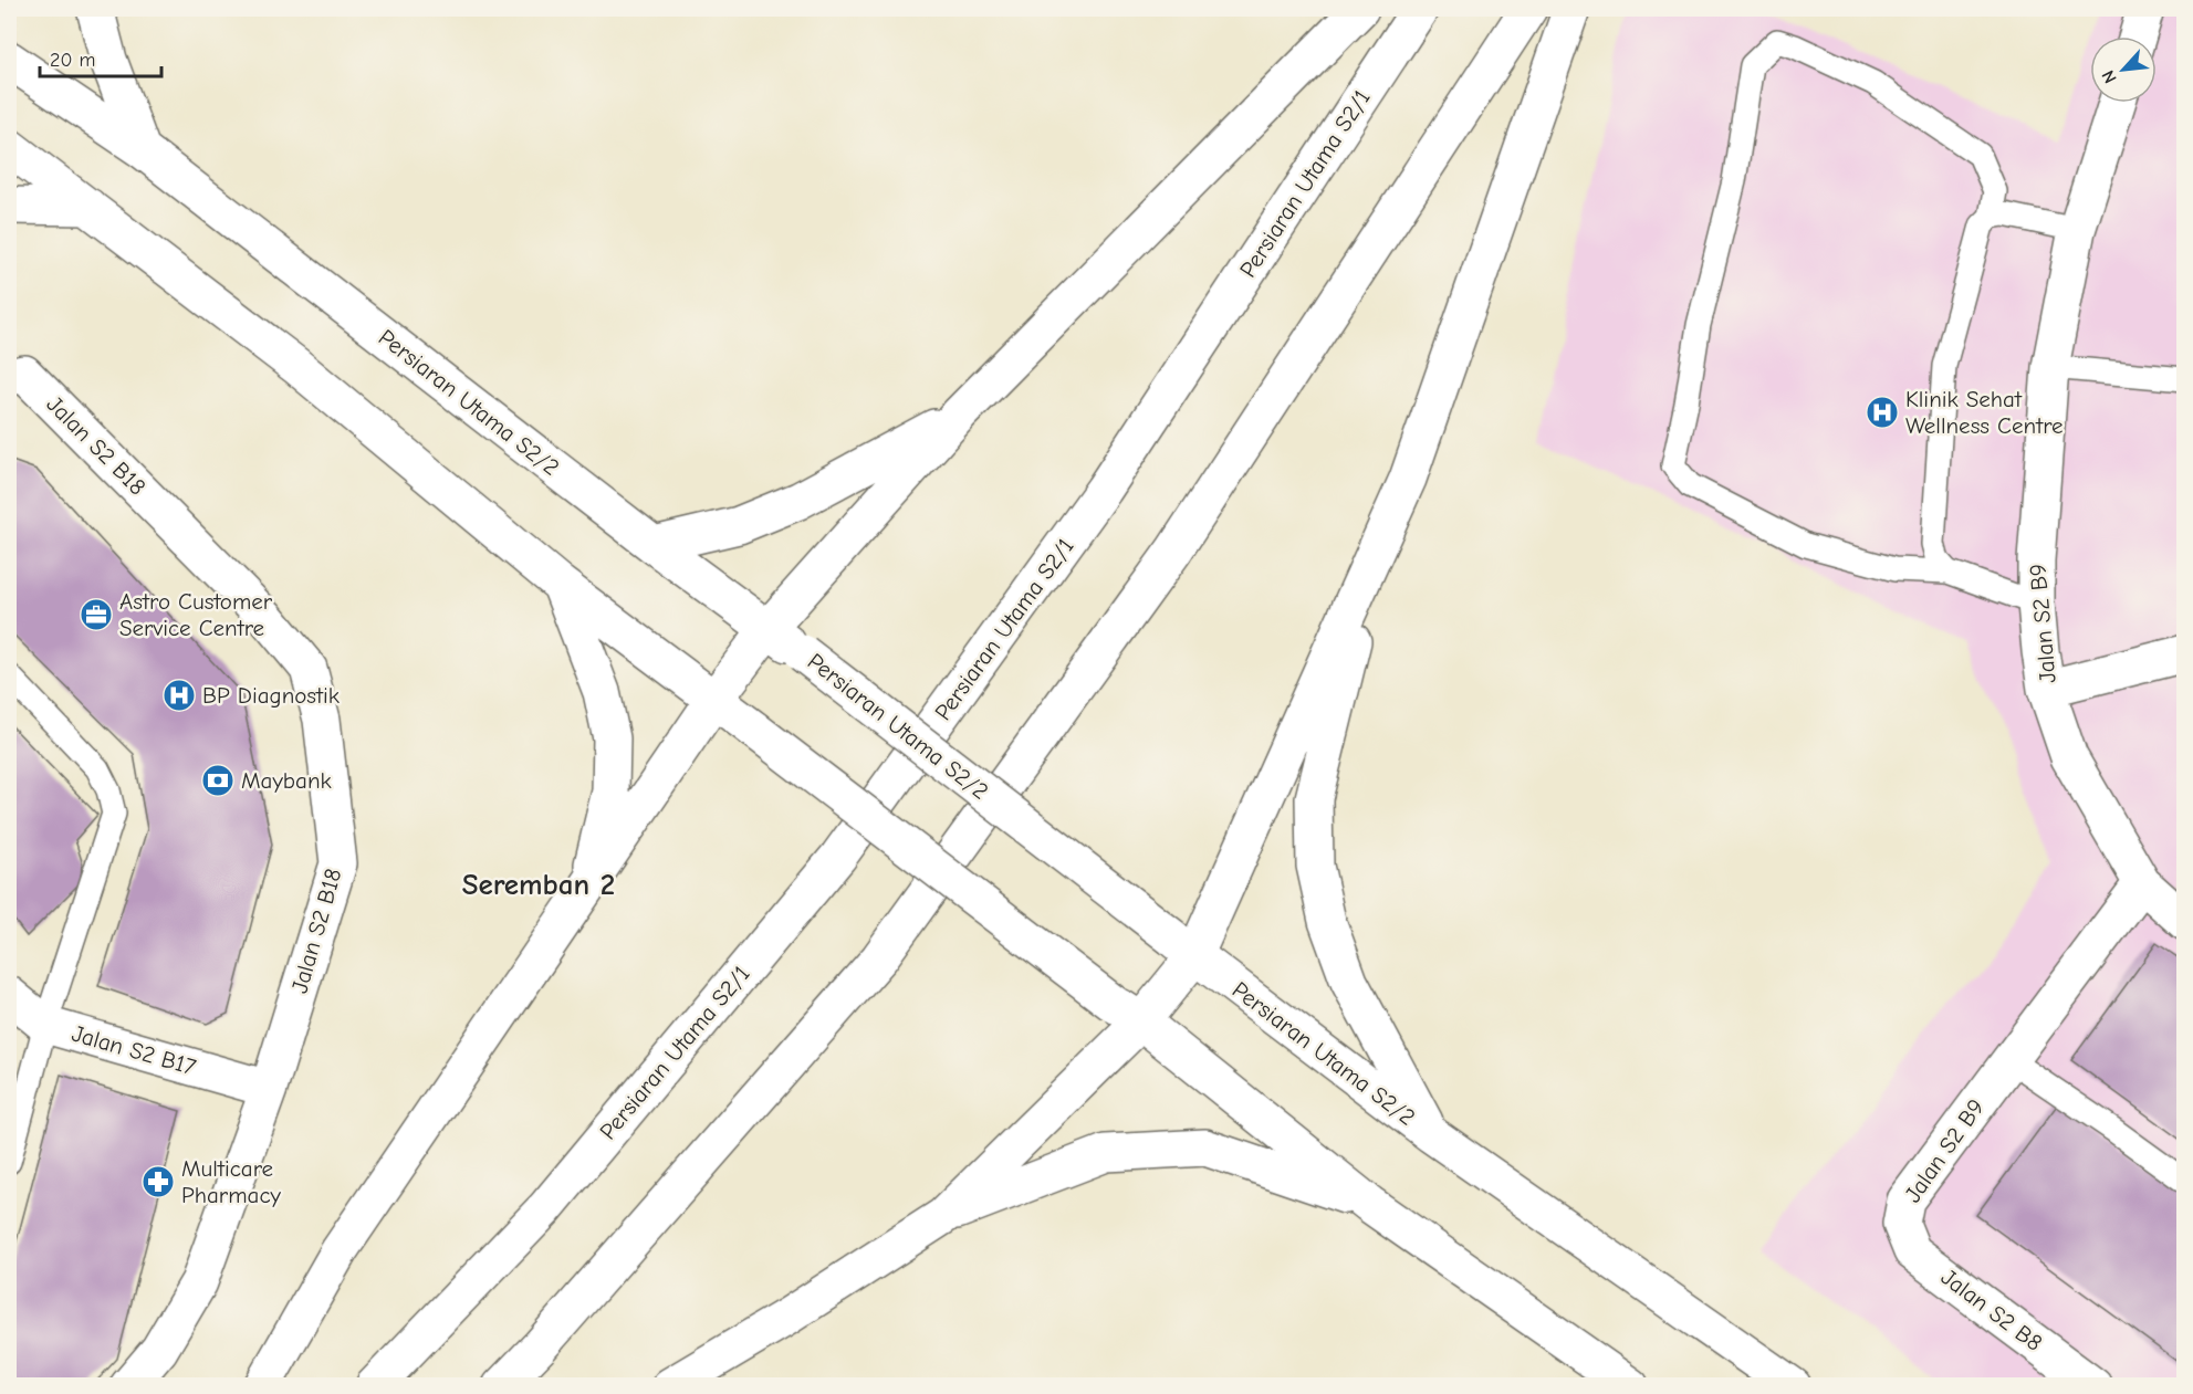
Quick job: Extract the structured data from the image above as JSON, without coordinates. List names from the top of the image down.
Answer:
{
  "streets": {
    "main road": [
      "Persiaran Utama S2/1",
      "Persiaran Utama S2/2",
      "Jalan S2 B18",
      "Jalan S2 B9",
      "Jalan S2 B17",
      "Jalan S2 B8"
    ]
  },
  "crossings": [
    ["Jalan S2 B18", "Jalan S2 B17"],
    ["Jalan S2 B9", "Jalan S2 B8"]
  ],
  "districts": ["Seremban 2"],
  "places": {
    "hospital": ["Klinik Sehat Wellness Centre", "BP Diagnostik"],
    "office": ["Astro Customer Service Centre"],
    "bank": ["Maybank"],
    "pharmacy": ["Multicare Pharmacy"]
  },
  "scale_bar": "20 m",
  "north": "bottom left"
}
